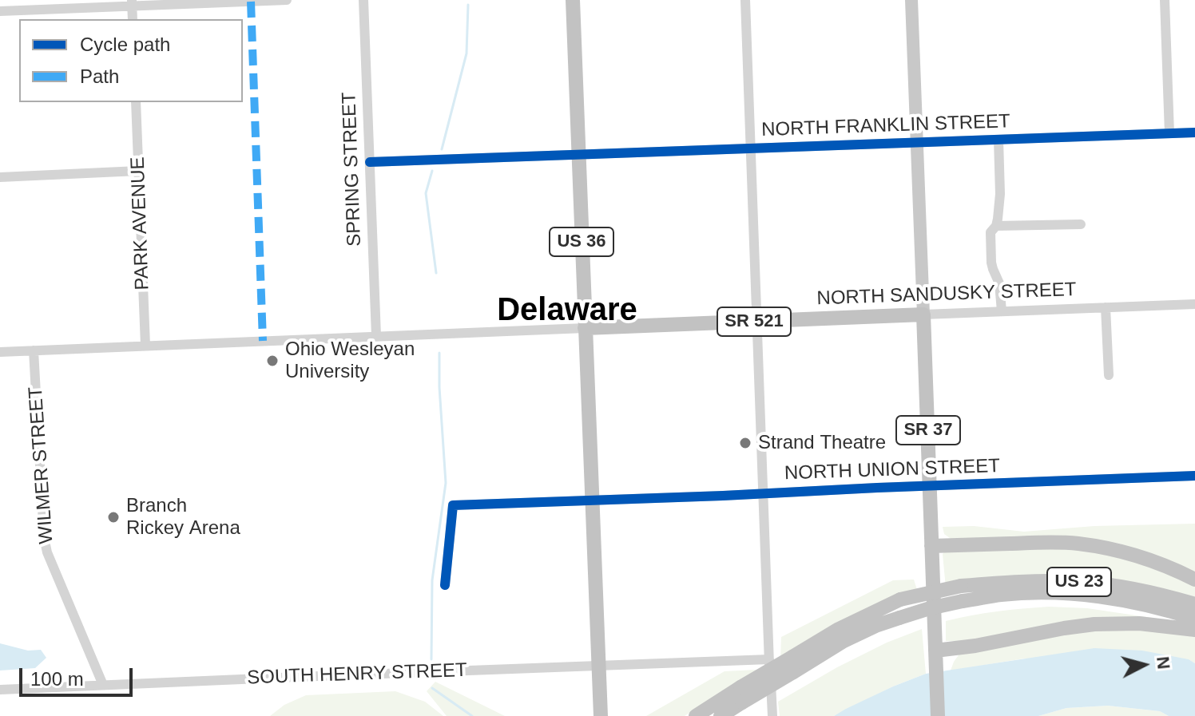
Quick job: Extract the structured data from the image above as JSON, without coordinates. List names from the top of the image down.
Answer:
{
  "streets": {
    "highway": [
      "US 36",
      "NORTH SANDUSKY STREET",
      "SR 521",
      "SR 37",
      "US 23"
    ],
    "street": [
      "NORTH FRANKLIN STREET",
      "SPRING STREET",
      "PARK AVENUE",
      "WILMER STREET",
      "NORTH UNION STREET",
      "SOUTH HENRY STREET"
    ]
  },
  "crossings": [
    ["NORTH FRANKLIN STREET", "SPRING STREET"],
    ["NORTH FRANKLIN STREET", "US 36"],
    ["NORTH FRANKLIN STREET", "SR 37"],
    ["US 36", "NORTH SANDUSKY STREET"],
    ["US 36", "NORTH UNION STREET"],
    ["US 36", "SOUTH HENRY STREET"],
    ["NORTH SANDUSKY STREET", "SR 37"],
    ["SR 37", "NORTH UNION STREET"],
    ["WILMER STREET", "SOUTH HENRY STREET"]
  ],
  "districts": ["Delaware"],
  "places": ["Ohio Wesleyan University", "Strand Theatre", "Branch Rickey Arena"],
  "legend": ["Cycle path", "Path"],
  "scale_bar": "100 m",
  "north": "right"
}
